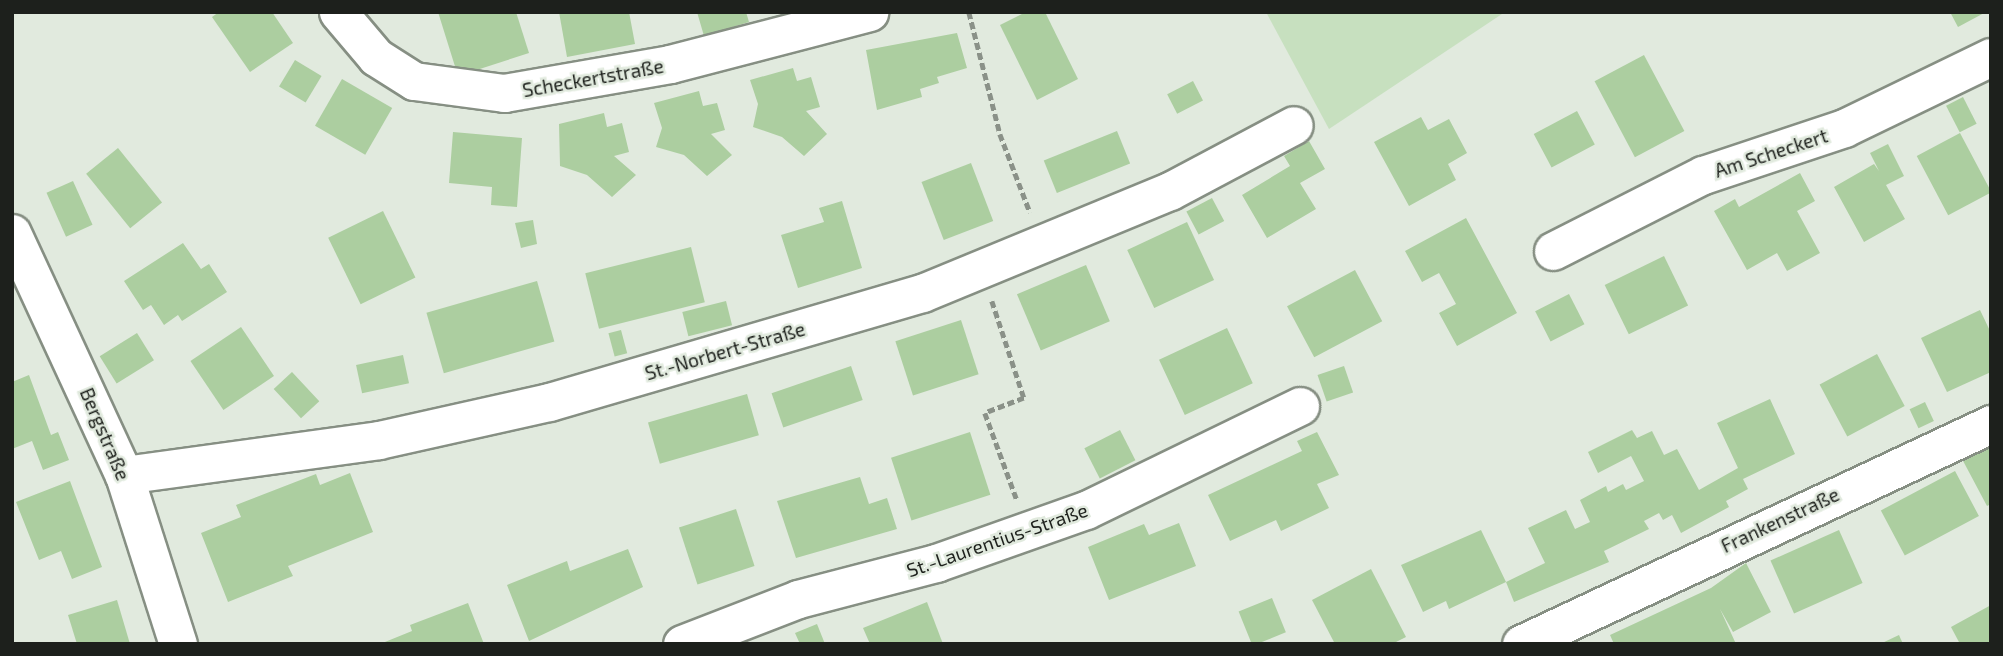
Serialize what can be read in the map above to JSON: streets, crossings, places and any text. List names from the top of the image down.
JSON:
{
  "streets": {
    "street": [
      "Scheckertstraße",
      "Am Scheckert",
      "St.-Norbert-Straße",
      "Bergstraße",
      "Frankenstraße",
      "St.-Laurentius-Straße"
    ]
  },
  "crossings": [
    ["St.-Norbert-Straße", "Bergstraße"]
  ]
}
